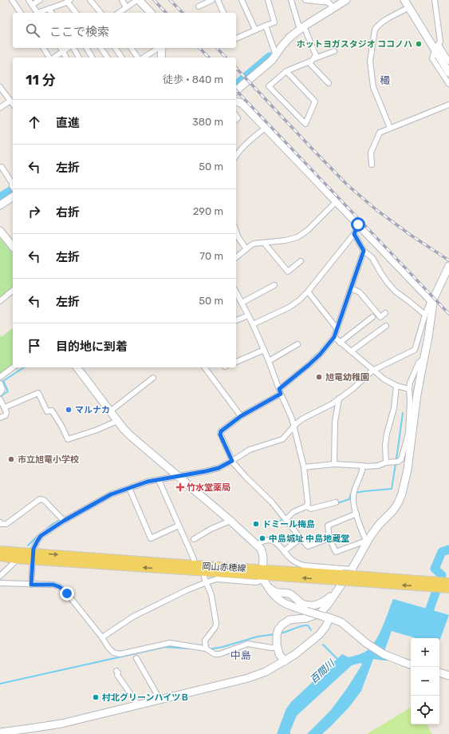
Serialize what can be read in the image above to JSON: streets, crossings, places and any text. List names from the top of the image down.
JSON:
{
  "streets": {
    "main road": ["岡山赤穂線"]
  },
  "districts": ["穝", "中島"],
  "water": ["百間川"],
  "places": {
    "other": [
      "ホットヨガスタジオ ココノハ",
      "旭竜幼稚園",
      "マルナカ",
      "市立旭竜小学校",
      "ドミール梅島",
      "中島城址 中島地蔵堂",
      "村北グリーンハイツＢ"
    ],
    "health": ["竹水堂薬局"]
  },
  "page": {
    "search": "ここで検索",
    "heading": ["11 分", "徒歩 · 840 m"],
    "list": [
      ["直進", "380 m"],
      ["左折", "50 m"],
      ["右折", "290 m"],
      ["左折", "70 m"],
      ["左折", "50 m"],
      "目的地に到着"
    ],
    "map_buttons": ["+", "−"]
  }
}
